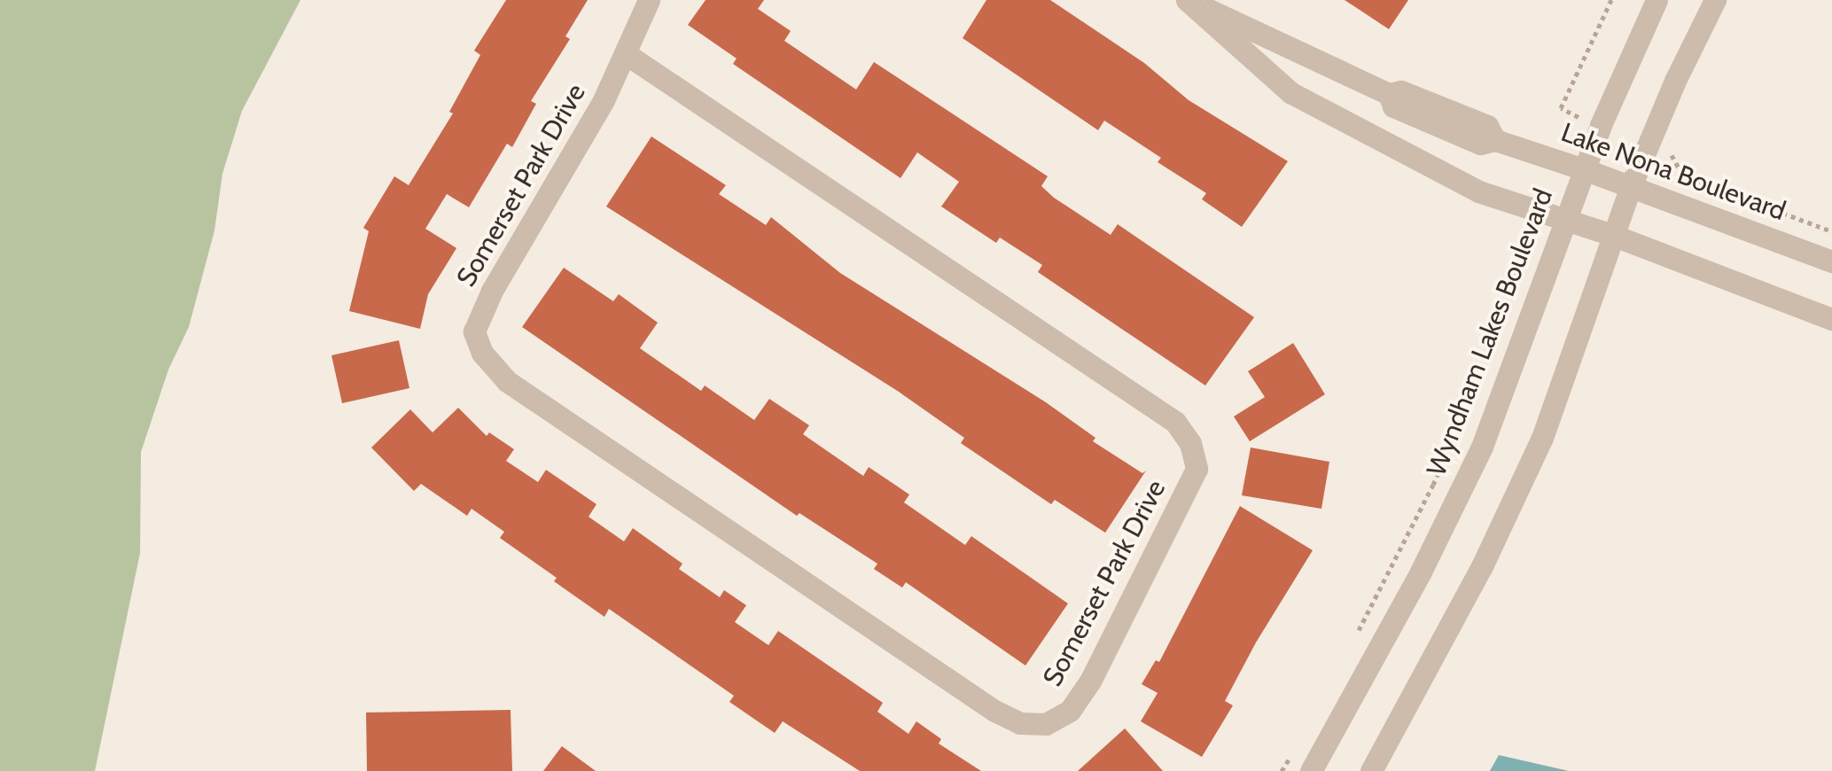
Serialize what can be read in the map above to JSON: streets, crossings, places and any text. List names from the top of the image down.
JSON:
{
  "streets": {
    "street": ["Lake Nona Boulevard", "Somerset Park Drive", "Wyndham Lakes Boulevard"]
  },
  "crossings": [
    ["Lake Nona Boulevard", "Wyndham Lakes Boulevard"]
  ]
}
